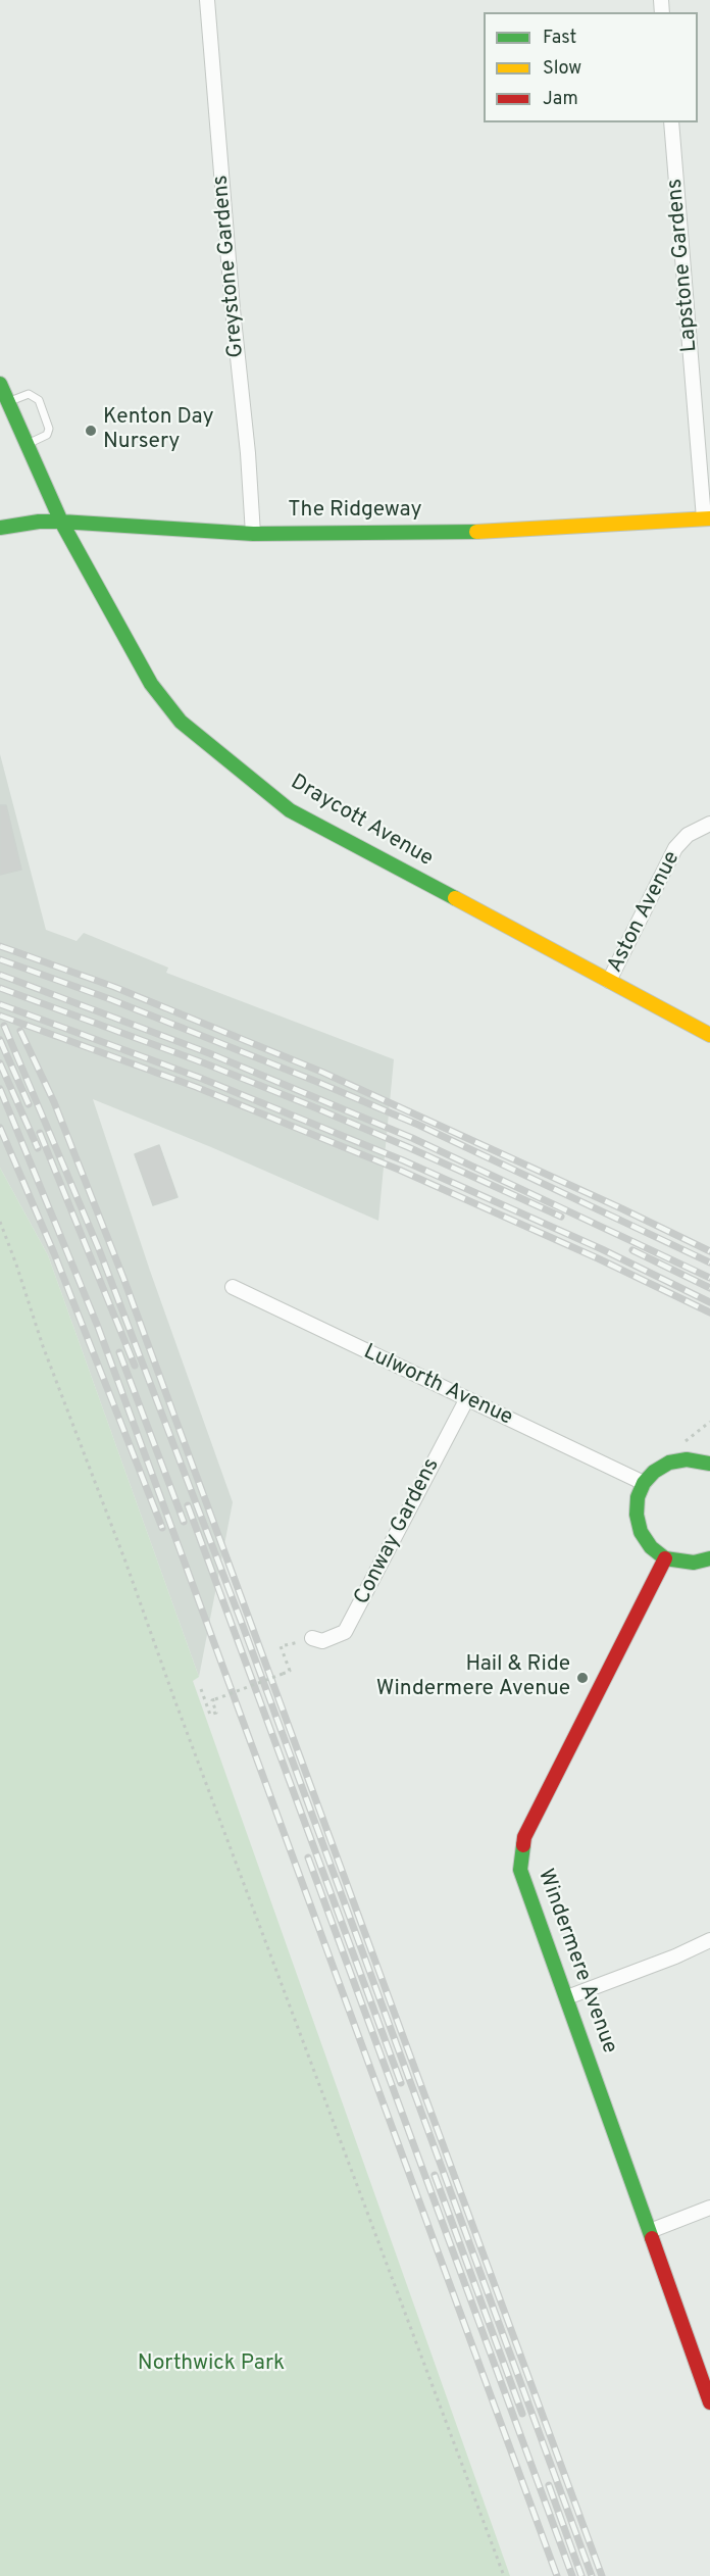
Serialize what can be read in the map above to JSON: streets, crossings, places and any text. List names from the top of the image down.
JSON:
{
  "streets": {
    "street": [
      "Lapstone Gardens",
      "Greystone Gardens",
      "The Ridgeway",
      "Draycott Avenue",
      "Aston Avenue",
      "Lulworth Avenue",
      "Conway Gardens",
      "Windermere Avenue"
    ]
  },
  "crossings": [
    ["Lapstone Gardens", "The Ridgeway"],
    ["Greystone Gardens", "The Ridgeway"],
    ["The Ridgeway", "Draycott Avenue"],
    ["Draycott Avenue", "Aston Avenue"],
    ["Lulworth Avenue", "Conway Gardens"]
  ],
  "parks": ["Northwick Park"],
  "places": ["Kenton Day Nursery", "Hail & Ride Windermere Avenue"],
  "legend": ["Fast", "Slow", "Jam"]
}
